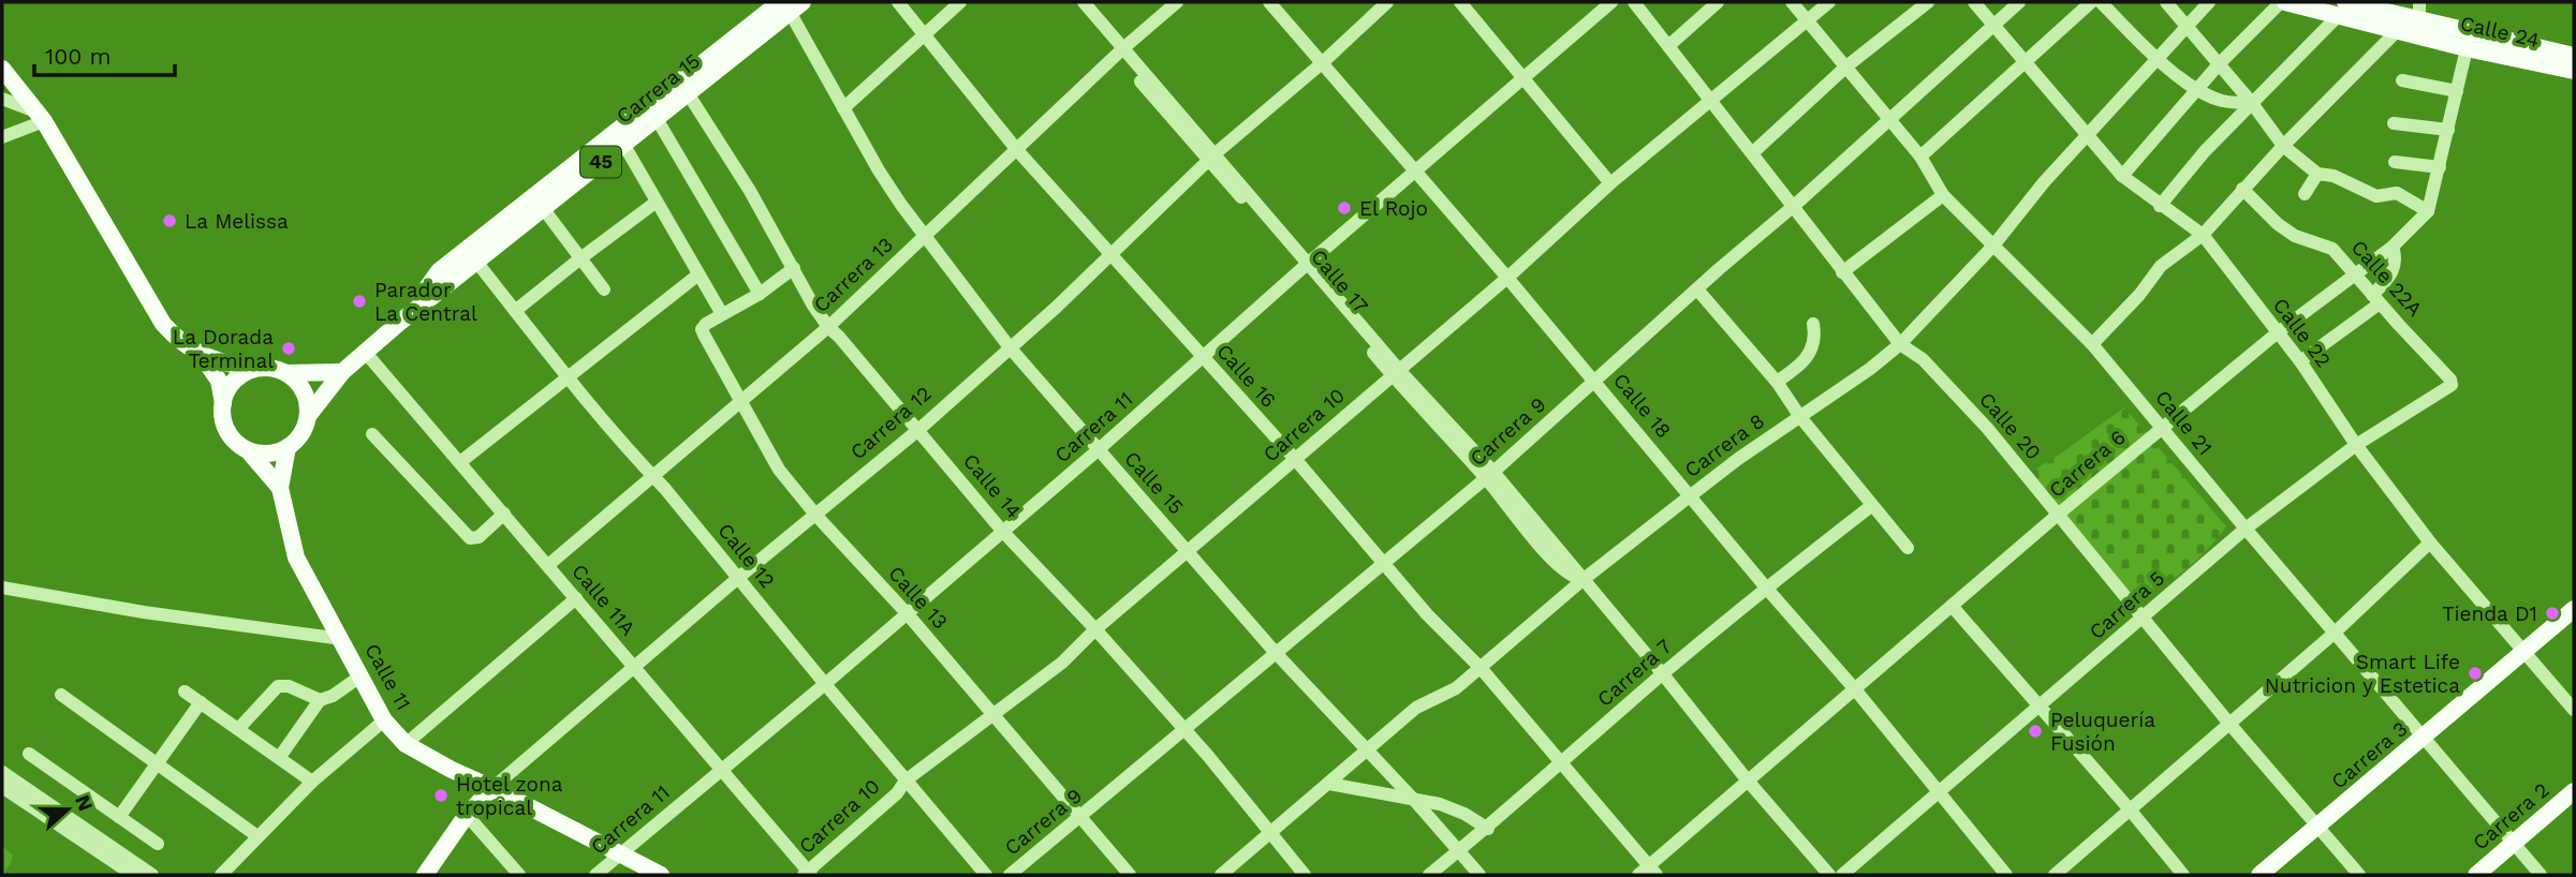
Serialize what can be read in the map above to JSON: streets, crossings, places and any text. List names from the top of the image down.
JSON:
{
  "streets": {
    "main road": [
      "Calle 24",
      "Carrera 15",
      "45",
      "Carrera 12",
      "Calle 11",
      "Carrera 3",
      "Carrera 2"
    ],
    "street": [
      "Carrera 13",
      "Calle 22A",
      "Calle 17",
      "Calle 22",
      "Calle 16",
      "Calle 18",
      "Calle 21",
      "Carrera 10",
      "Calle 20",
      "Carrera 11",
      "Carrera 9",
      "Carrera 8",
      "Carrera 6",
      "Calle 15",
      "Calle 14",
      "Calle 12",
      "Calle 13",
      "Calle 11A",
      "Carrera 5",
      "Carrera 7"
    ]
  },
  "crossings": [
    ["Calle 24", "Carrera 6"],
    ["Carrera 15", "45"],
    ["Carrera 15", "Calle 15"],
    ["Carrera 15", "Calle 14"],
    ["Carrera 15", "Calle 12"],
    ["Carrera 15", "Calle 11A"],
    ["Carrera 15", "Calle 11"],
    ["45", "Calle 11"],
    ["Carrera 13", "Calle 17"],
    ["Carrera 13", "Calle 16"],
    ["Carrera 13", "Calle 15"],
    ["Carrera 13", "Calle 14"],
    ["Carrera 13", "Calle 12"],
    ["Carrera 13", "Calle 13"],
    ["Carrera 13", "Calle 11A"],
    ["Calle 22A", "Carrera 6"],
    ["Calle 22A", "Carrera 5"],
    ["Calle 17", "Carrera 12"],
    ["Calle 17", "Carrera 10"],
    ["Calle 17", "Carrera 11"],
    ["Calle 17", "Carrera 9"],
    ["Calle 17", "Carrera 8"],
    ["Calle 17", "Carrera 6"],
    ["Calle 17", "Carrera 7"],
    ["Calle 22", "Carrera 9"],
    ["Calle 22", "Carrera 8"],
    ["Calle 22", "Carrera 6"],
    ["Calle 22", "Carrera 5"],
    ["Calle 22", "Carrera 3"],
    ["Calle 16", "Carrera 12"],
    ["Calle 16", "Carrera 10"],
    ["Calle 16", "Carrera 11"],
    ["Calle 16", "Carrera 9"],
    ["Calle 16", "Carrera 8"],
    ["Calle 16", "Carrera 6"],
    ["Calle 16", "Carrera 7"],
    ["Calle 18", "Carrera 12"],
    ["Calle 18", "Carrera 10"],
    ["Calle 18", "Carrera 11"],
    ["Calle 18", "Carrera 9"],
    ["Calle 18", "Carrera 8"],
    ["Calle 18", "Carrera 6"],
    ["Calle 18", "Carrera 5"],
    ["Calle 18", "Carrera 7"],
    ["Carrera 12", "Calle 15"],
    ["Carrera 12", "Calle 14"],
    ["Carrera 12", "Calle 12"],
    ["Carrera 12", "Calle 13"],
    ["Carrera 12", "Calle 11A"],
    ["Carrera 12", "Calle 11"],
    ["Calle 21", "Carrera 10"],
    ["Calle 21", "Carrera 9"],
    ["Calle 21", "Carrera 8"],
    ["Calle 21", "Carrera 6"],
    ["Calle 21", "Carrera 5"],
    ["Calle 21", "Carrera 3"],
    ["Calle 21", "Carrera 2"],
    ["Carrera 10", "Calle 20"],
    ["Carrera 10", "Calle 15"],
    ["Carrera 10", "Calle 14"],
    ["Carrera 10", "Calle 12"],
    ["Carrera 10", "Calle 13"],
    ["Carrera 10", "Calle 11A"],
    ["Calle 20", "Carrera 9"],
    ["Calle 20", "Carrera 8"],
    ["Calle 20", "Carrera 6"],
    ["Calle 20", "Carrera 5"],
    ["Calle 20", "Carrera 3"],
    ["Carrera 11", "Calle 15"],
    ["Carrera 11", "Calle 14"],
    ["Carrera 11", "Calle 12"],
    ["Carrera 11", "Calle 13"],
    ["Carrera 11", "Calle 11A"],
    ["Carrera 11", "Calle 11"],
    ["Carrera 9", "Calle 15"],
    ["Carrera 9", "Calle 14"],
    ["Carrera 9", "Calle 13"],
    ["Carrera 8", "Calle 15"],
    ["Carrera 8", "Calle 14"],
    ["Calle 15", "Carrera 7"]
  ],
  "places": [
    "El Rojo",
    "La Melissa",
    "Parador La Central",
    "La Dorada Terminal",
    "Tienda D1",
    "Smart Life Nutricion y Estetica",
    "Peluquería Fusión",
    "Hotel zona tropical"
  ],
  "scale_bar": "100 m",
  "north": "right"
}
